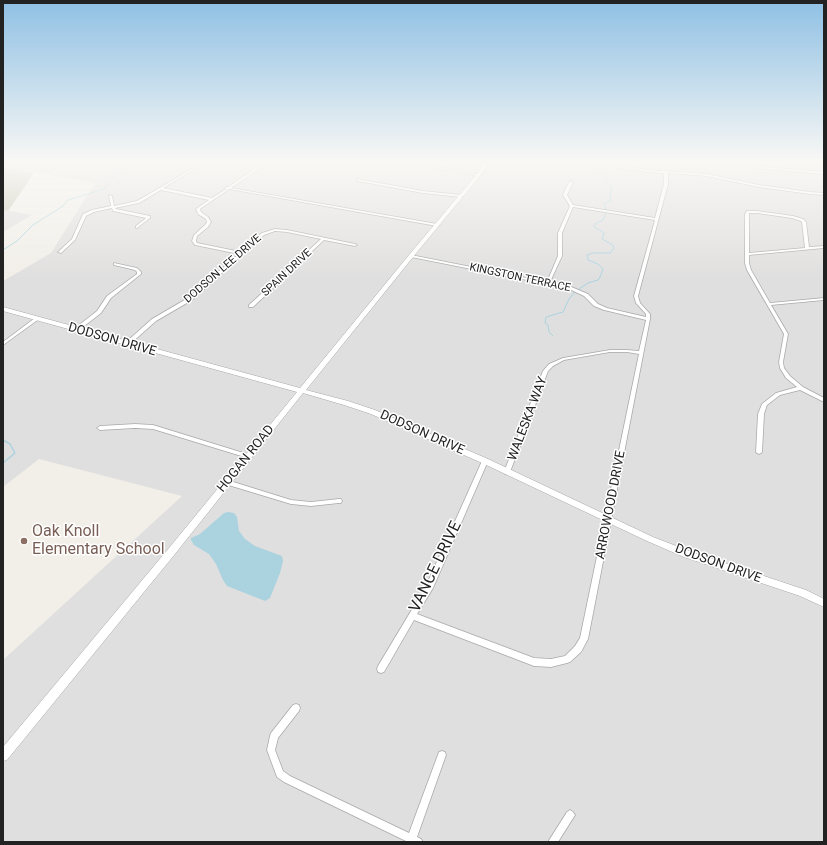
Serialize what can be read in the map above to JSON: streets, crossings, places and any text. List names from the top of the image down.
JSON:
{
  "streets": {
    "street": [
      "DODSON LEE DRIVE",
      "SPAIN DRIVE",
      "KINGSTON TERRACE",
      "DODSON DRIVE",
      "WALESKA WAY",
      "HOGAN ROAD",
      "ARROWOOD DRIVE",
      "VANCE DRIVE"
    ]
  },
  "crossings": [
    ["DODSON LEE DRIVE", "SPAIN DRIVE"],
    ["DODSON LEE DRIVE", "DODSON DRIVE"],
    ["KINGSTON TERRACE", "HOGAN ROAD"],
    ["KINGSTON TERRACE", "ARROWOOD DRIVE"],
    ["DODSON DRIVE", "WALESKA WAY"],
    ["DODSON DRIVE", "HOGAN ROAD"],
    ["DODSON DRIVE", "ARROWOOD DRIVE"],
    ["DODSON DRIVE", "VANCE DRIVE"],
    ["WALESKA WAY", "ARROWOOD DRIVE"],
    ["ARROWOOD DRIVE", "VANCE DRIVE"]
  ],
  "places": ["Oak Knoll Elementary School"]
}
